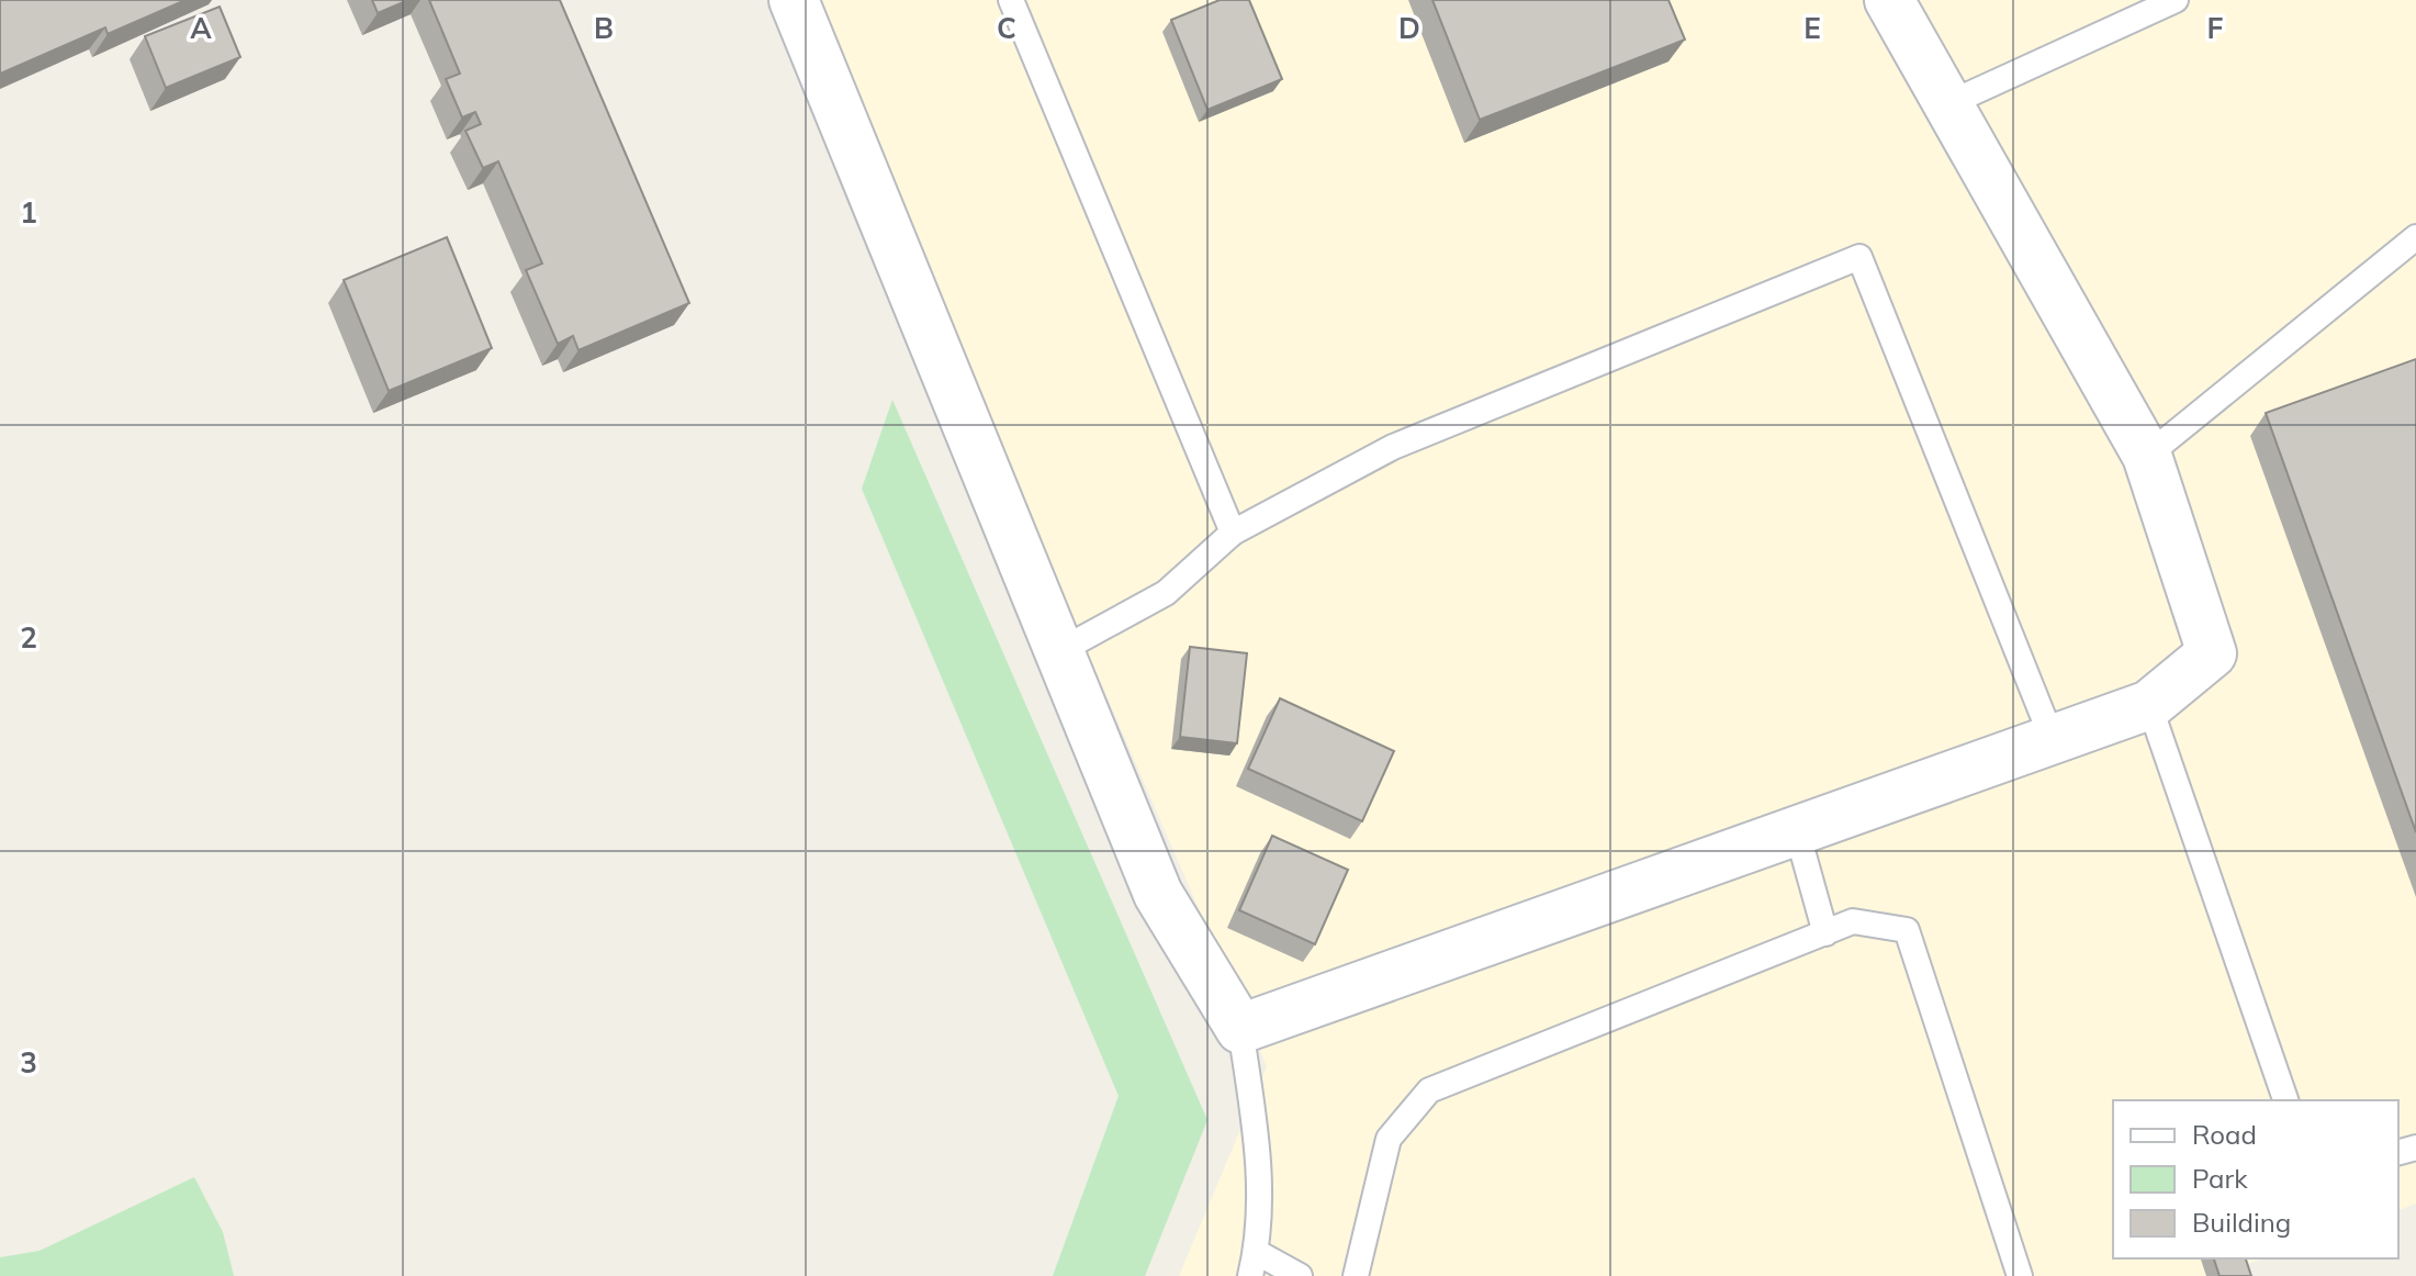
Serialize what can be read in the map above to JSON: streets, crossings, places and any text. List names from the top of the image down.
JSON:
{
  "legend": ["Road", "Park", "Building"],
  "grid": {
    "columns": [
      "A",
      "B",
      "C",
      "D",
      "E",
      "F"
    ],
    "rows": ["1", "2", "3"]
  }
}
